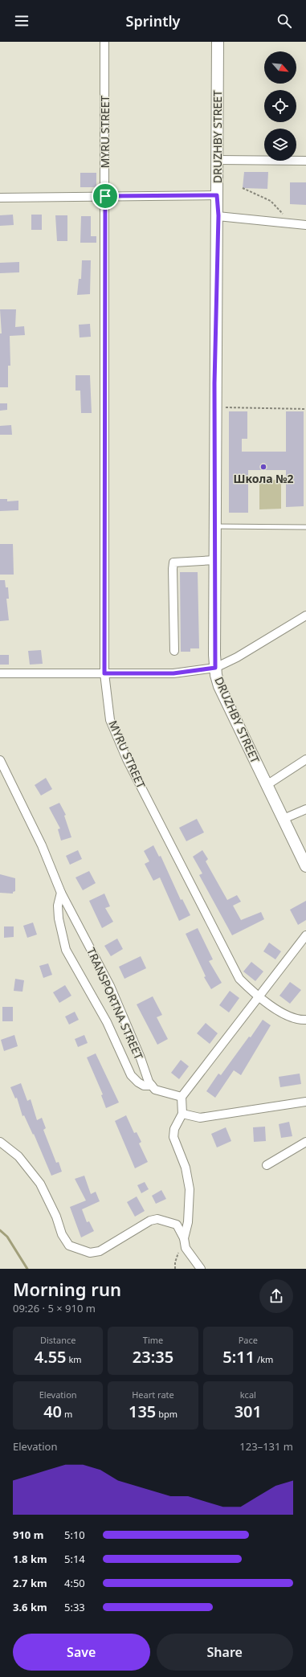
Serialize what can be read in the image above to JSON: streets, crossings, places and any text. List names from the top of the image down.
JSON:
{
  "streets": {
    "street": ["MYRU STREET", "DRUZHBY STREET", "TRANSPORTNA STREET"]
  },
  "places": ["Школа №2"],
  "north": "bottom right",
  "page": {
    "header": "Sprintly",
    "heading": ["Morning run", "09:26 · 5 × 910 m"],
    "stats": [
      ["Distance", "4.55 km"],
      ["Time", "23:35"],
      ["Pace", "5:11 /km"],
      ["Elevation", "40 m"],
      ["Heart rate", "135 bpm"],
      ["kcal", "301"]
    ],
    "chart": ["Elevation", "123–131 m"],
    "list": [
      {
        "name": "910 m",
        "note": "5:10"
      },
      {
        "name": "1.8 km",
        "note": "5:14"
      },
      {
        "name": "2.7 km",
        "note": "4:50"
      },
      {
        "name": "3.6 km",
        "note": "5:33"
      }
    ],
    "buttons": ["Save", "Share"]
  }
}
